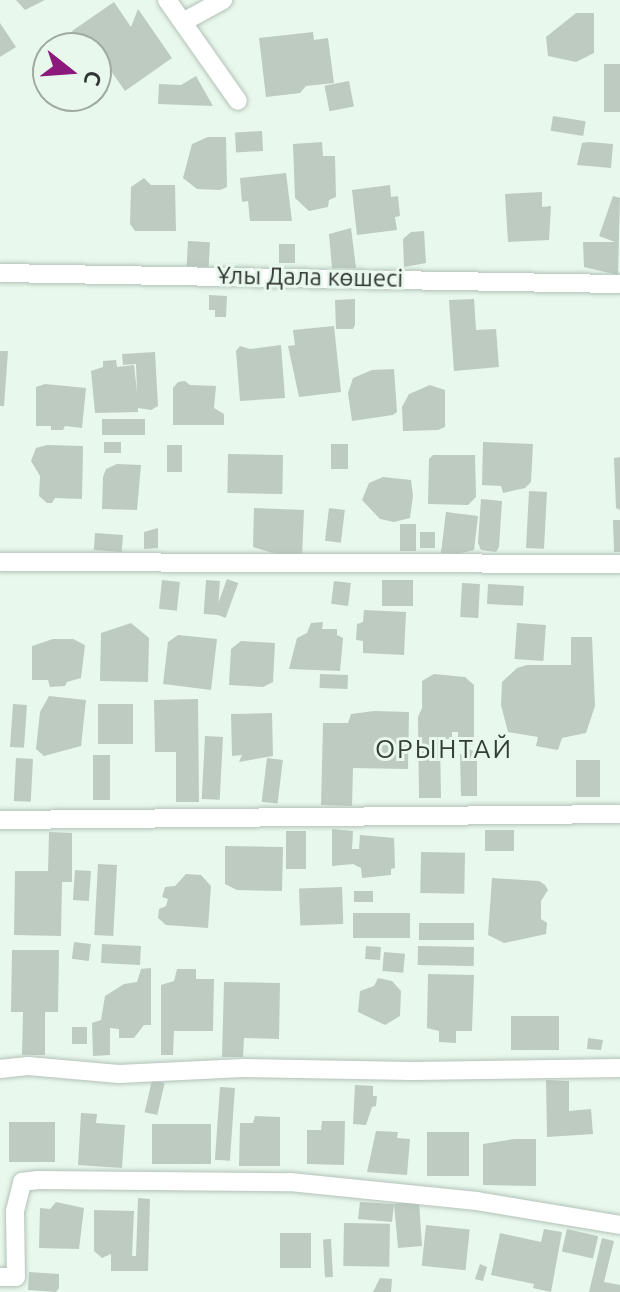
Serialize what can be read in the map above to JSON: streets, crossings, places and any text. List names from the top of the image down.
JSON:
{
  "streets": {
    "street": ["Ұлы Дала көшесі"]
  },
  "districts": ["ОРЫНТАЙ"],
  "north": "right"
}
